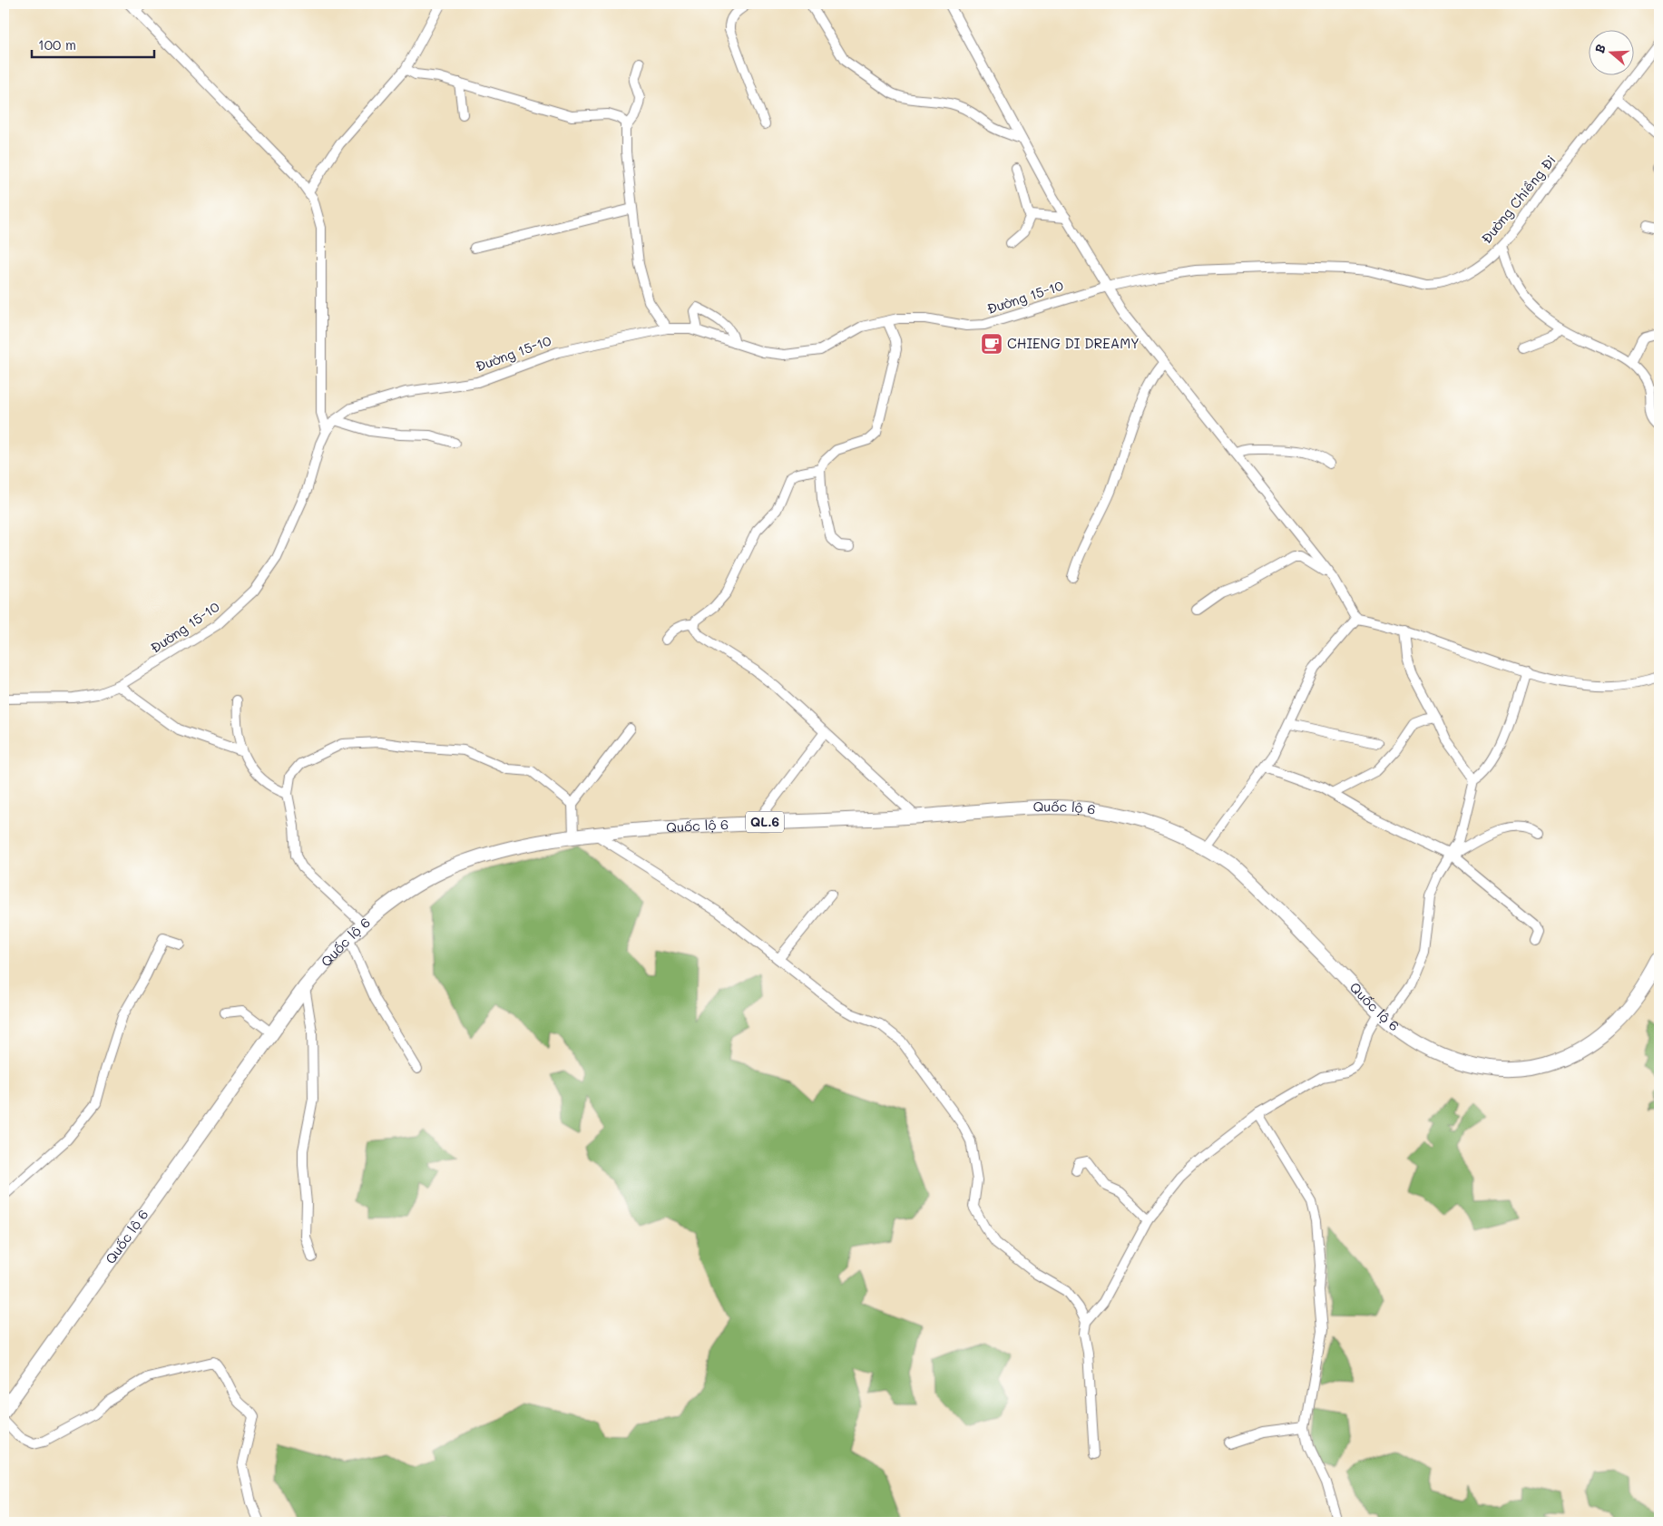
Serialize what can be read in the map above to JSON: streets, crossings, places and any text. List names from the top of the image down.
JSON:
{
  "streets": {
    "highway": ["Quốc lộ 6", "QL.6"],
    "street": ["Đường Chiềng Đi", "Đường 15-10"]
  },
  "crossings": [
    ["Đường Chiềng Đi", "Đường 15-10"]
  ],
  "places": {
    "cafe": ["CHIENG DI DREAMY"]
  },
  "scale_bar": "100 m",
  "north": "left"
}
